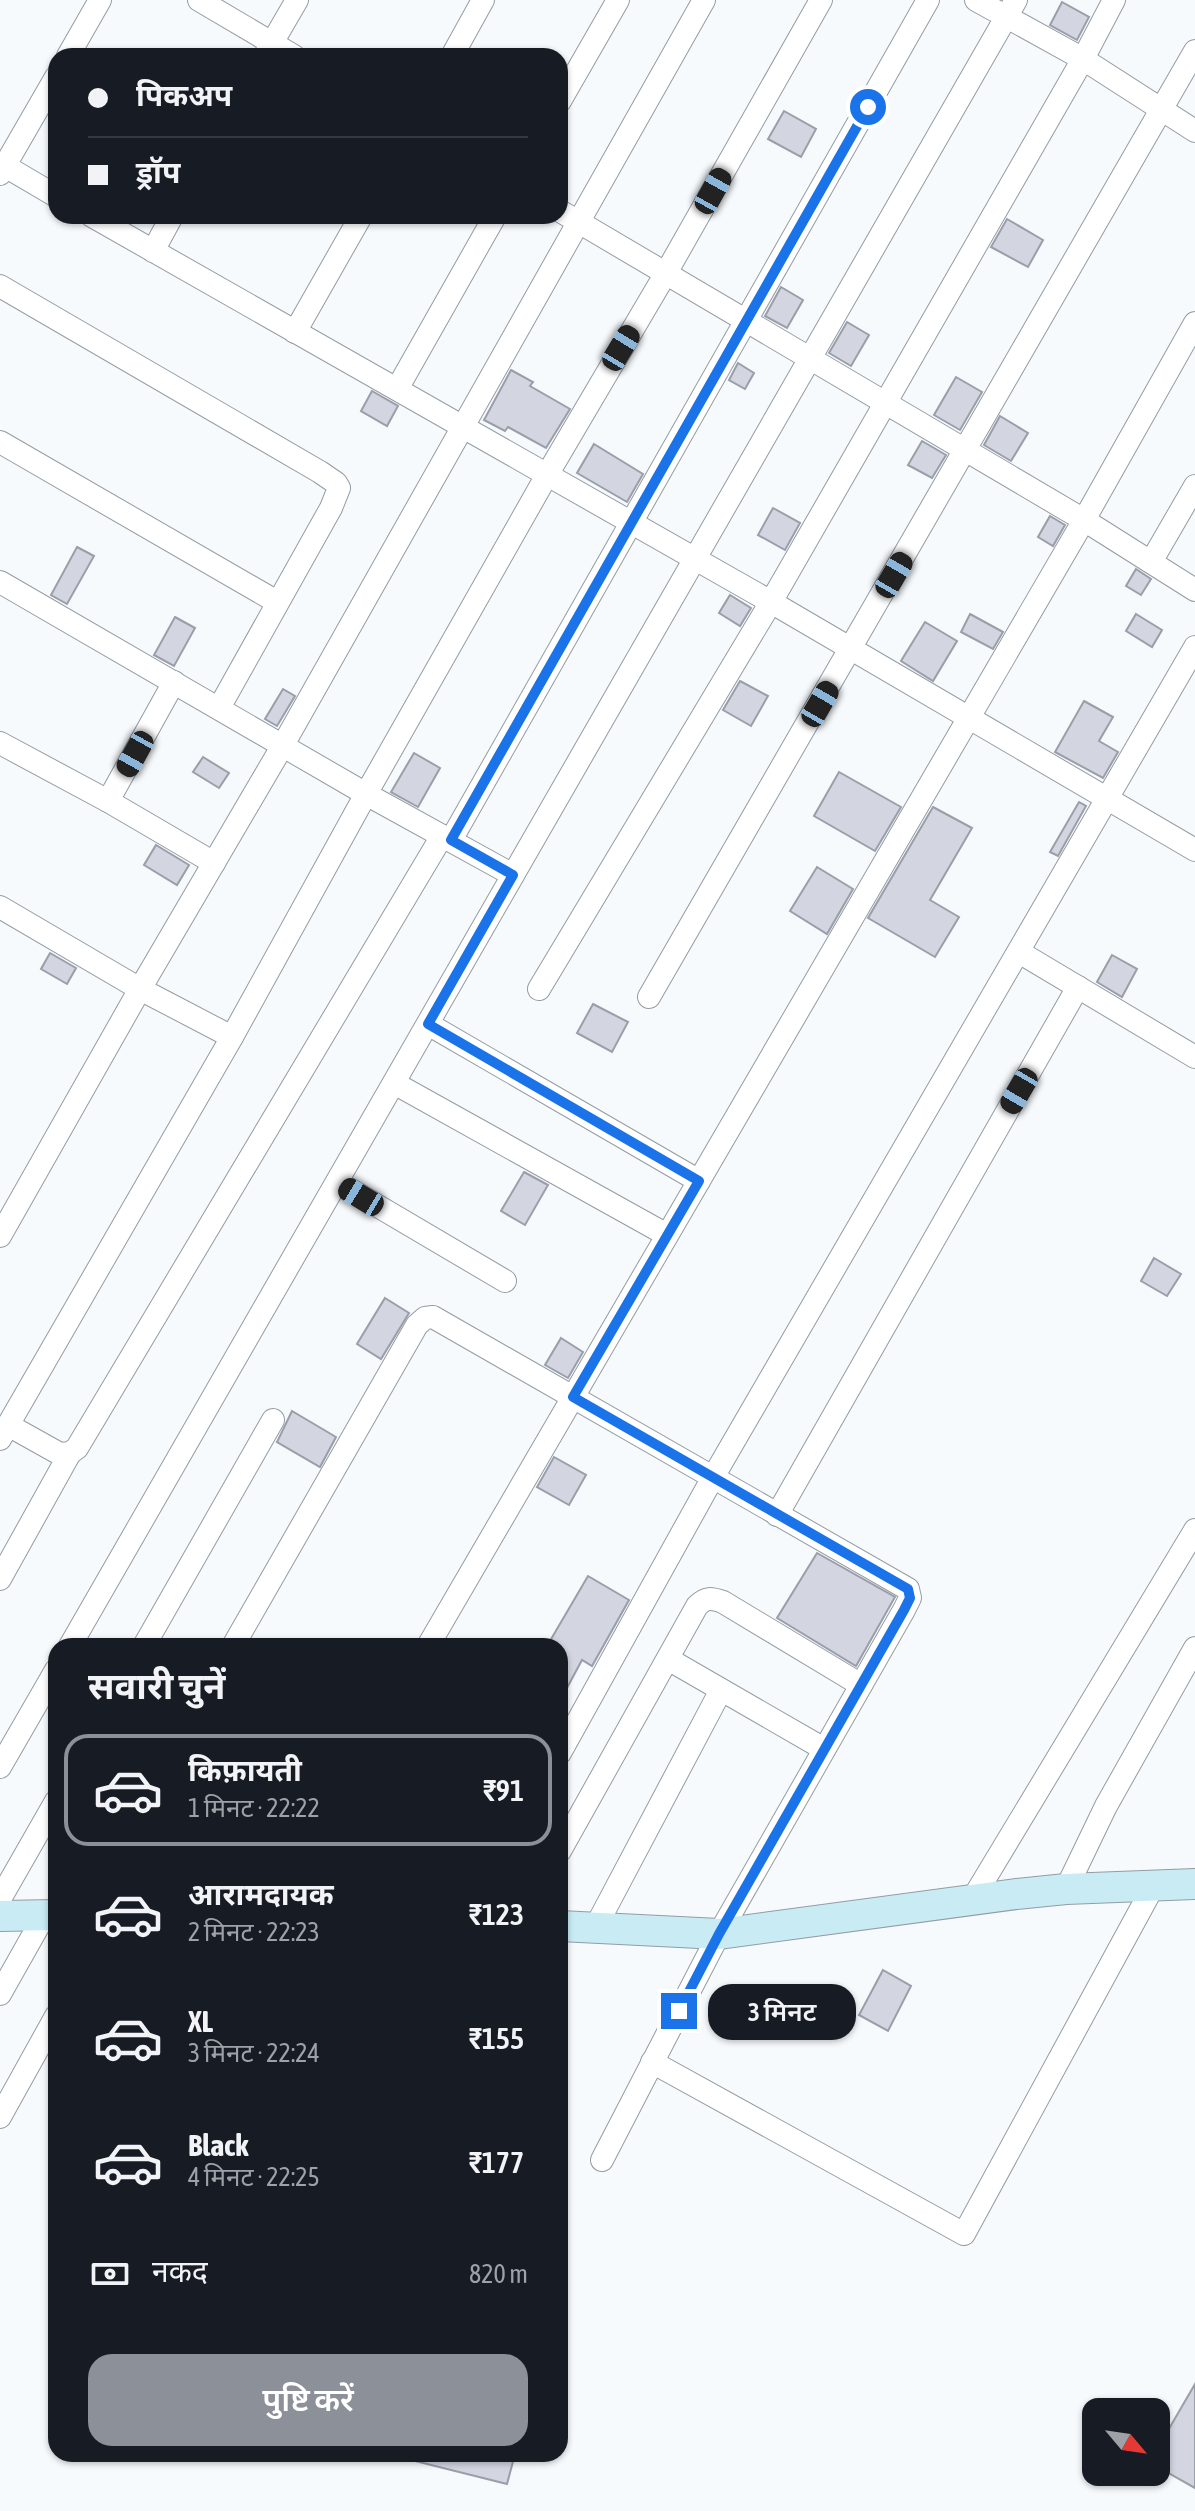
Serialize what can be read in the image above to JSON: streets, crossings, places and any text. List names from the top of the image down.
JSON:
{
  "north": "bottom right",
  "page": {
    "banner": ["पिकअप", "ड्रॉप"],
    "heading": "सवारी चुनें",
    "list": [
      {
        "name": "किफ़ायती",
        "note": "1 मिनट · 22:22",
        "value": "₹91"
      },
      {
        "name": "आरामदायक",
        "note": "2 मिनट · 22:23",
        "value": "₹123"
      },
      {
        "name": "XL",
        "note": "3 मिनट · 22:24",
        "value": "₹155"
      },
      {
        "name": "Black",
        "note": "4 मिनट · 22:25",
        "value": "₹177"
      }
    ],
    "bubble": "3 मिनट",
    "pay": ["नकद", "820 m"],
    "buttons": "पुष्टि करें"
  }
}
